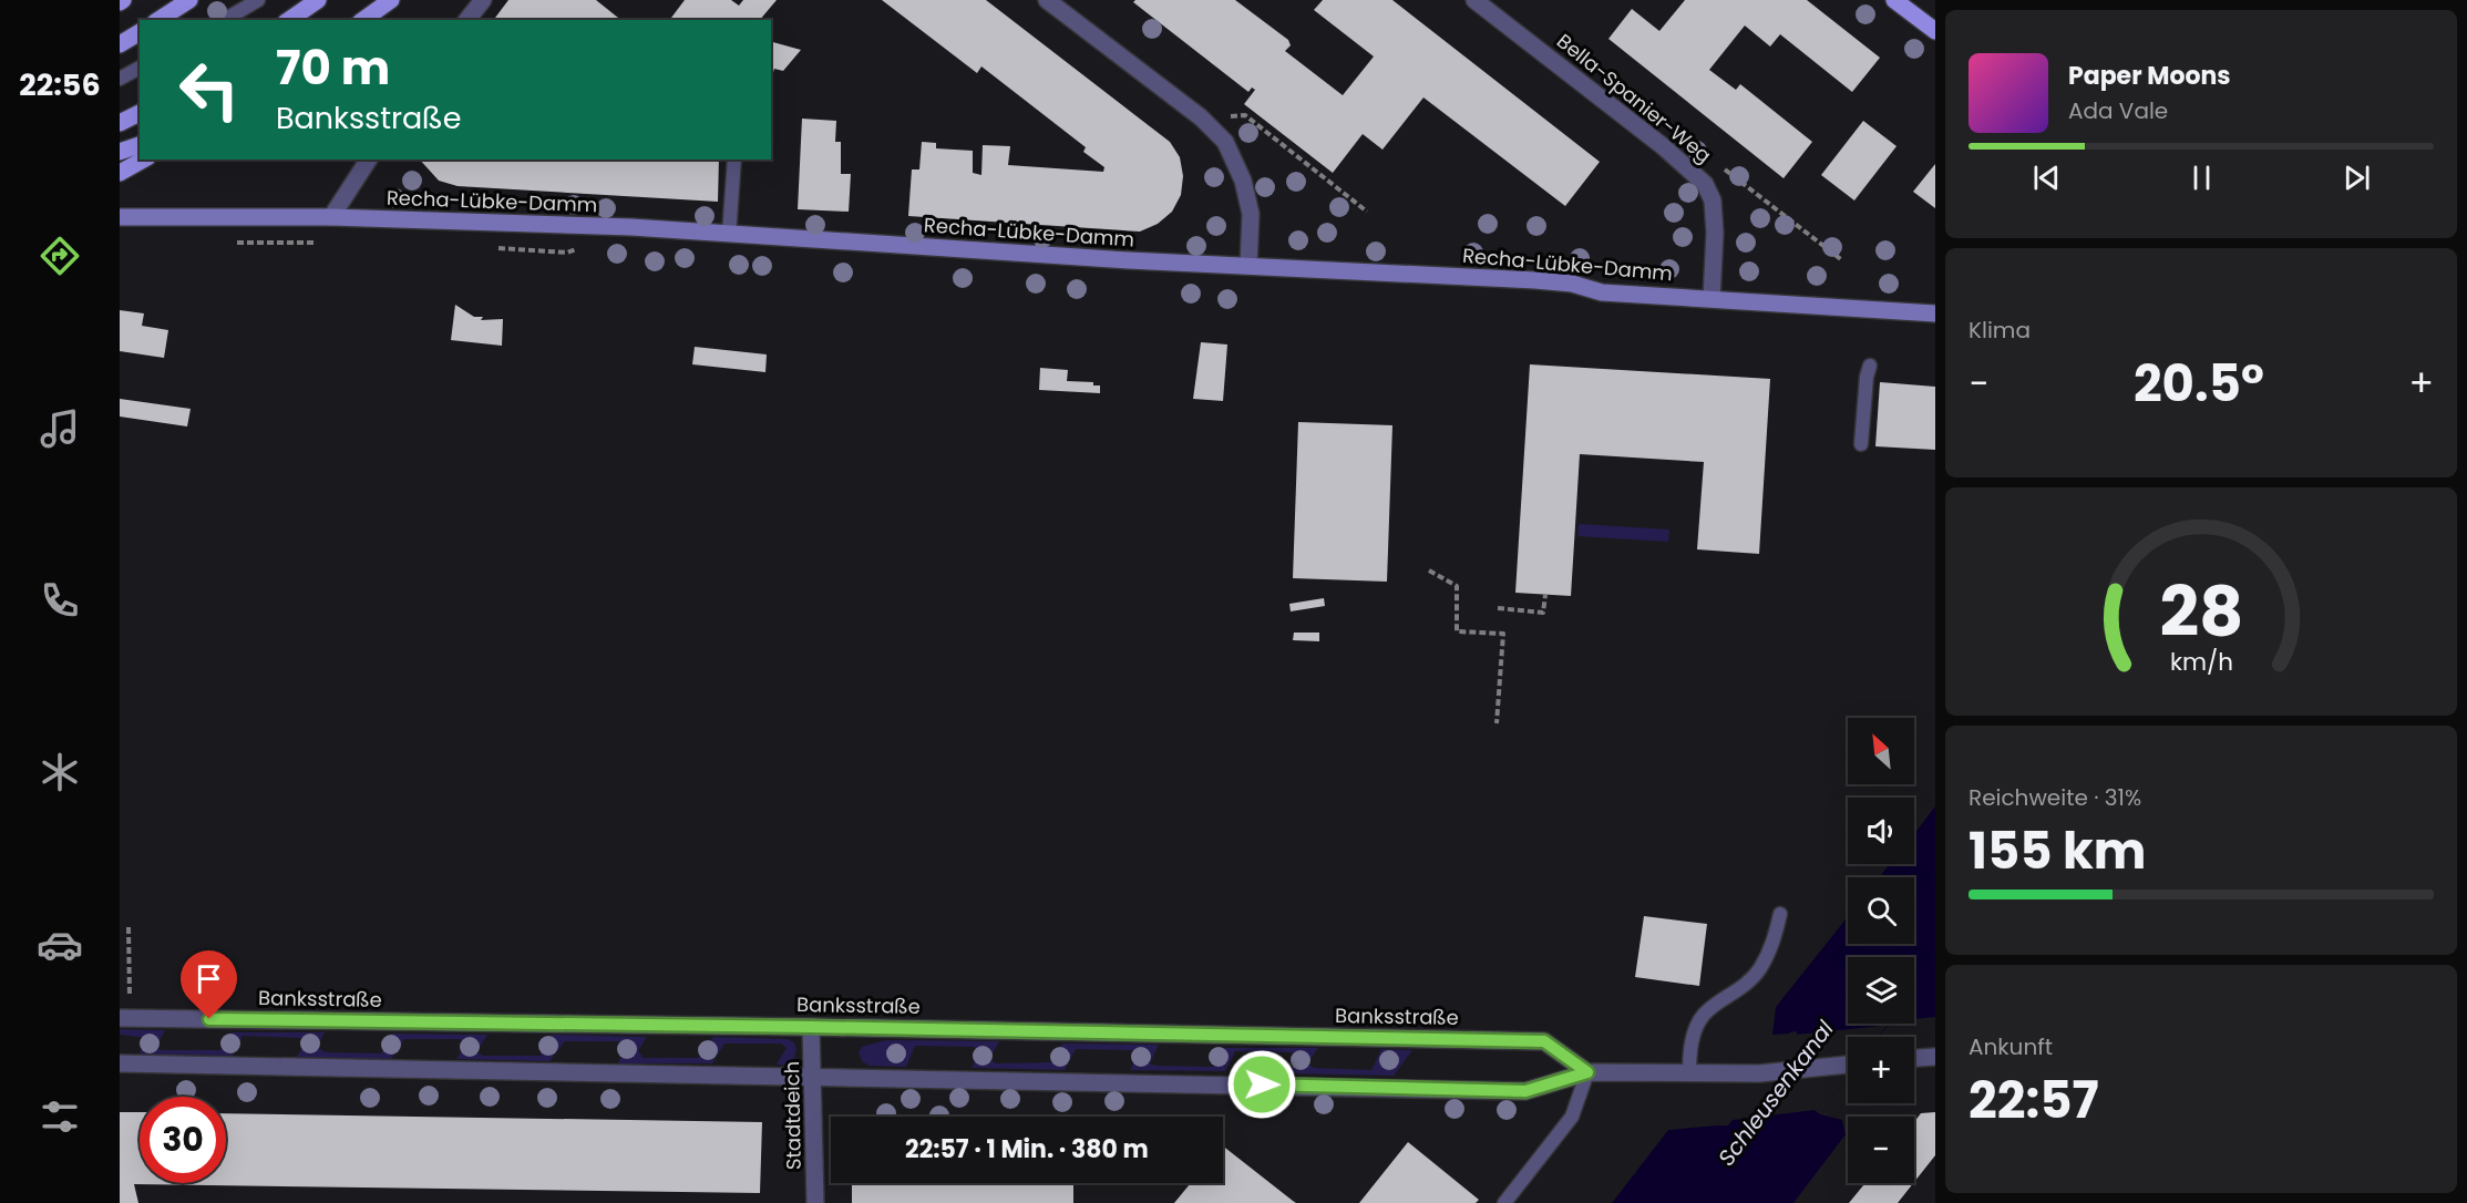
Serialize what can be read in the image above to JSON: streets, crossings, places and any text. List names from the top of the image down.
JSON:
{
  "streets": {
    "main road": ["Recha-Lübke-Damm"],
    "street": ["Bella-Spanier-Weg", "Banksstraße", "Stadtdeich"]
  },
  "crossings": [
    ["Bella-Spanier-Weg", "Recha-Lübke-Damm"],
    ["Banksstraße", "Stadtdeich"]
  ],
  "water": ["Schleusenkanal"],
  "north": "top left",
  "page": {
    "tabs": "22:56",
    "turn": ["70 m", "Banksstraße"],
    "song": ["Paper Moons", "Ada Vale"],
    "tile": [
      "Klima",
      ["Reichweite · 31%", "155 km"],
      ["Ankunft", "22:57"]
    ],
    "heat": ["−", "20.5°", "+"],
    "map_buttons": ["+", "−"],
    "limit": "30",
    "trip": "22:57 · 1 Min. · 380 m",
    "gauge": ["28", "km/h"]
  }
}
